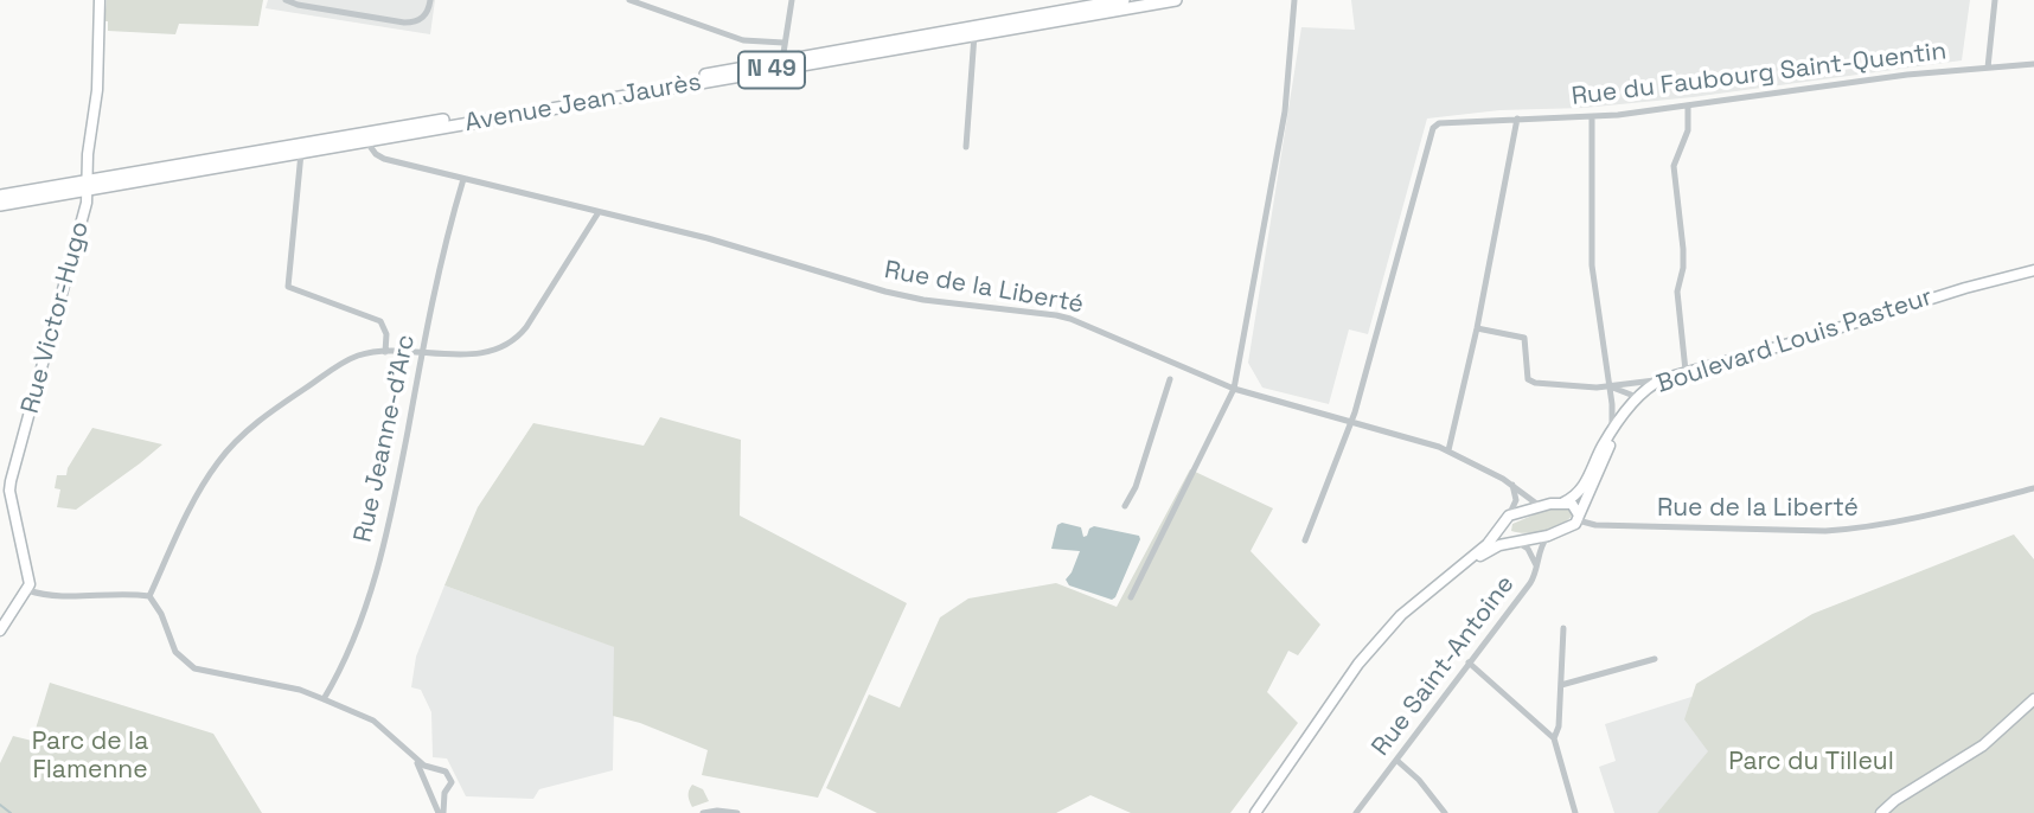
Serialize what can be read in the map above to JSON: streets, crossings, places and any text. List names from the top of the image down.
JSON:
{
  "streets": {
    "main road": [
      "N 49",
      "Avenue Jean Jaurès",
      "Rue Victor-Hugo",
      "Boulevard Louis Pasteur"
    ],
    "street": [
      "Rue du Faubourg Saint-Quentin",
      "Rue de la Liberté",
      "Rue Jeanne-d'Arc",
      "Rue Saint-Antoine"
    ]
  },
  "crossings": [
    ["N 49", "Avenue Jean Jaurès"],
    ["N 49", "Rue Victor-Hugo"],
    ["Rue du Faubourg Saint-Quentin", "Rue de la Liberté"],
    ["Avenue Jean Jaurès", "Rue de la Liberté"],
    ["Avenue Jean Jaurès", "Rue Victor-Hugo"],
    ["Rue de la Liberté", "Rue Jeanne-d'Arc"]
  ],
  "parks": ["Parc de la Flamenne", "Parc du Tilleul"]
}
